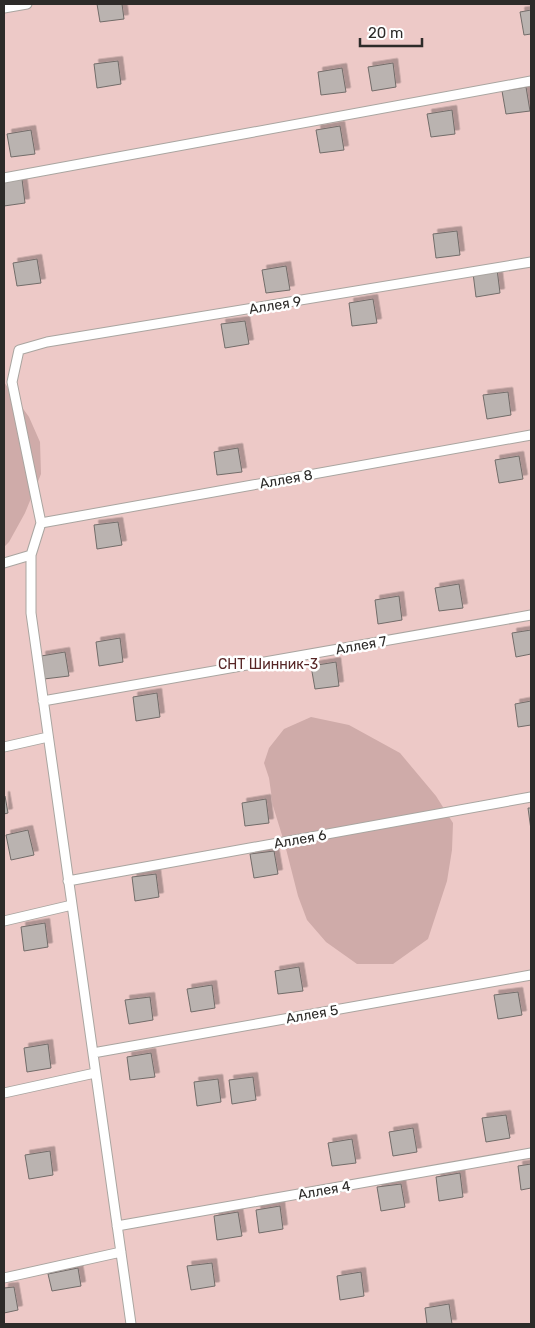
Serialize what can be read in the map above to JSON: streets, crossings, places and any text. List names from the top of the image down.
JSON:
{
  "streets": {
    "lane": [
      "Аллея 9",
      "Аллея 8",
      "Аллея 7",
      "Аллея 6",
      "Аллея 5",
      "Аллея 4"
    ]
  },
  "parks": ["СНТ Шинник-3"],
  "scale_bar": "20 m"
}
